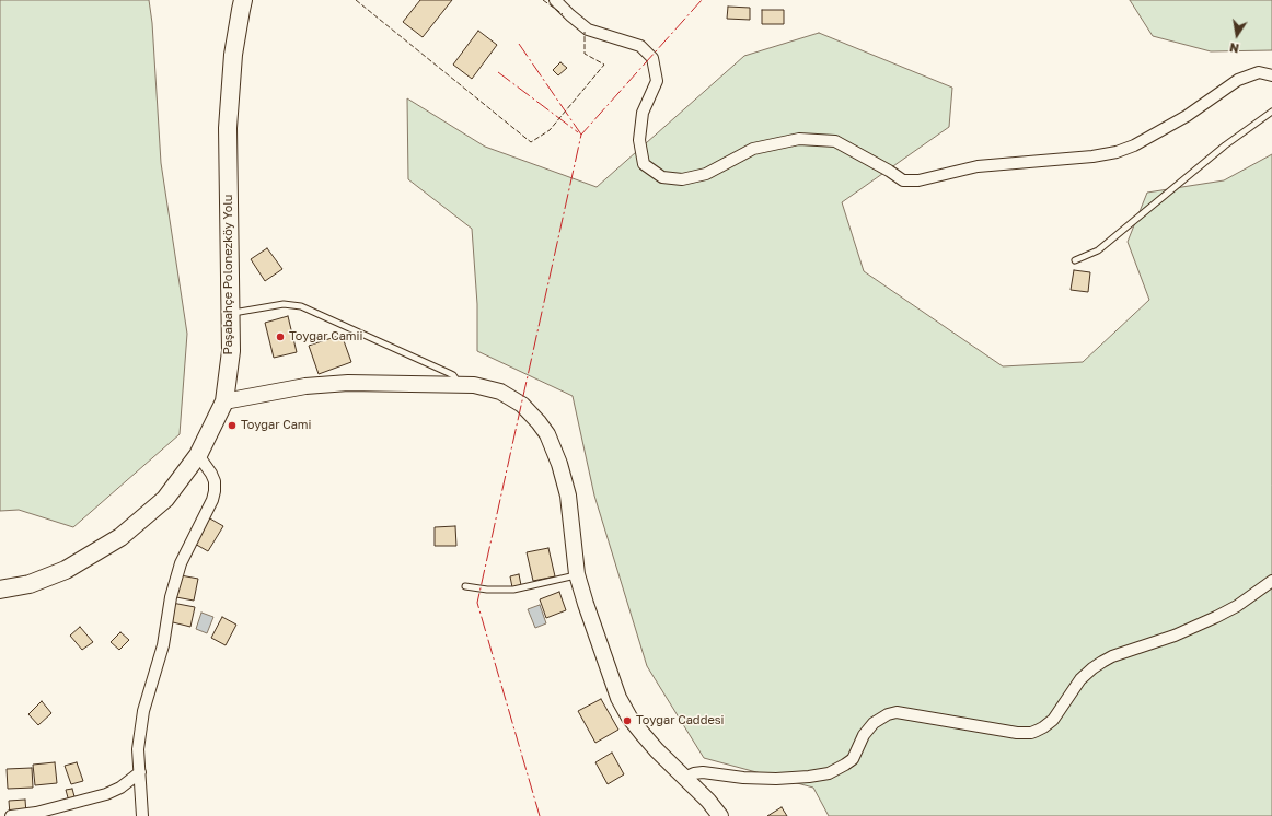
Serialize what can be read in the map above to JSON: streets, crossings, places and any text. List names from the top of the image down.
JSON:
{
  "streets": {
    "main road": ["Paşabahçe Polonezköy Yolu"]
  },
  "places": ["Toygar Camii", "Toygar Cami", "Toygar Caddesi"],
  "north": "bottom"
}
